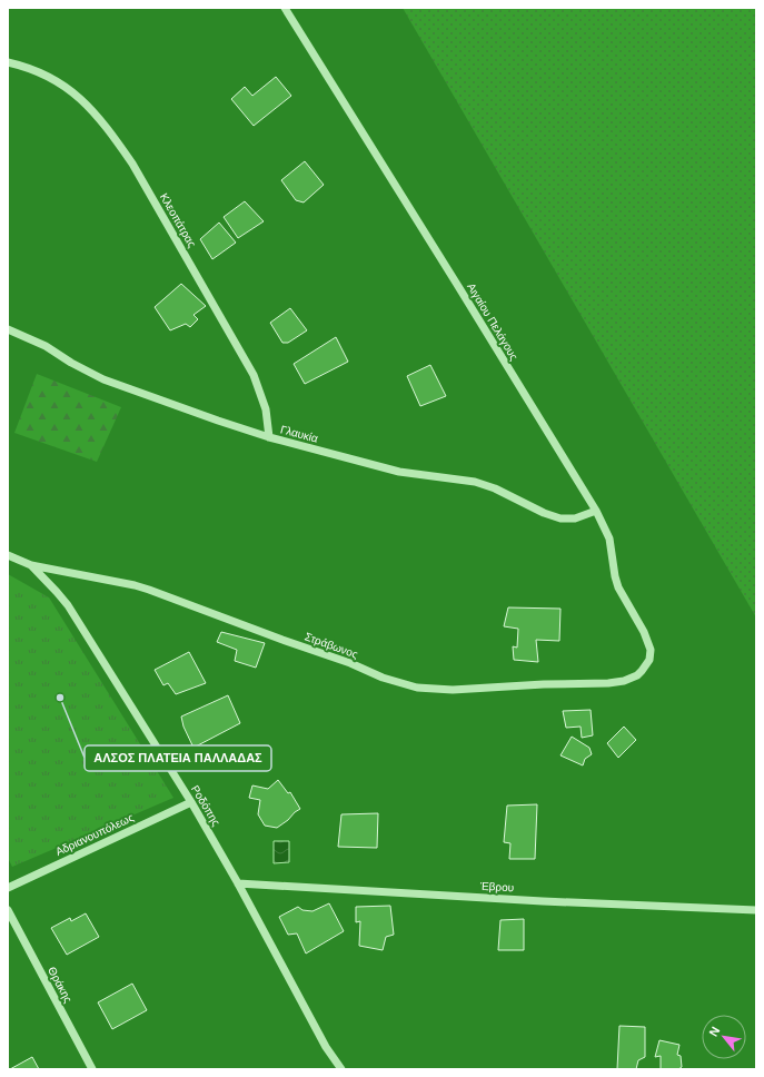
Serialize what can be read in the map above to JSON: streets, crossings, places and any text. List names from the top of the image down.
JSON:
{
  "streets": {
    "street": [
      "Κλεοπάτρας",
      "Αιγαίου Πελάγους",
      "Γλαυκία",
      "Στράβωνος",
      "Ροδόπης",
      "Αδριανουπόλεως",
      "Έβρου",
      "Θράκης"
    ]
  },
  "crossings": [
    ["Κλεοπάτρας", "Γλαυκία"],
    ["Αιγαίου Πελάγους", "Γλαυκία"],
    ["Αιγαίου Πελάγους", "Στράβωνος"],
    ["Στράβωνος", "Ροδόπης"],
    ["Ροδόπης", "Αδριανουπόλεως"],
    ["Ροδόπης", "Έβρου"]
  ],
  "places": ["ΑΛΣΟΣ ΠΛΑΤΕΙΑ ΠΑΛΛΑΔΑΣ"],
  "north": "top left"
}
